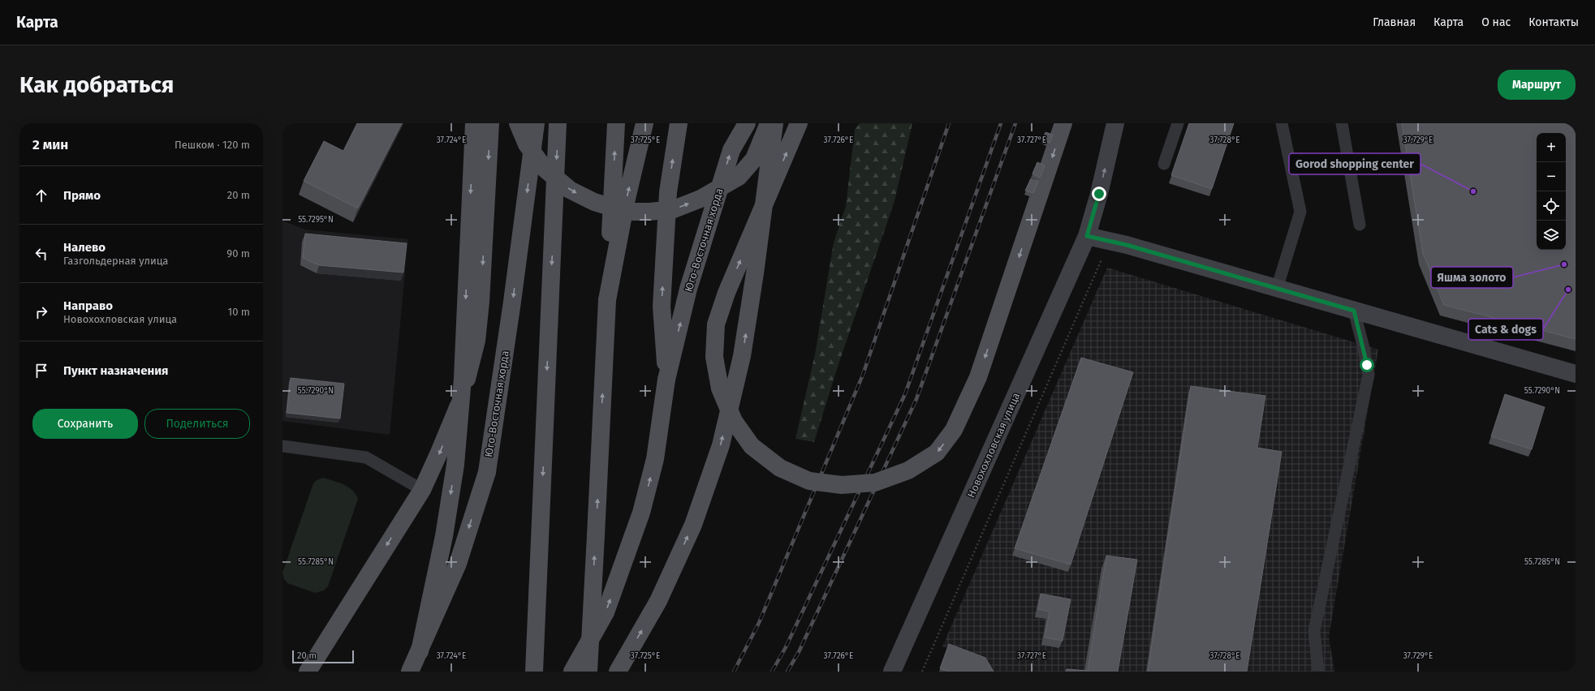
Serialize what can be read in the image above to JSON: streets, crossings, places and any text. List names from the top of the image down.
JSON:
{
  "streets": {
    "main road": ["Юго-Восточная хорда"],
    "street": ["Новохохловская улица"]
  },
  "places": ["Gorod shopping center", "Яшма золото", "Cats & dogs"],
  "scale_bar": "20 m",
  "page": {
    "header": "Карта",
    "nav": [
      "Главная",
      "Карта",
      "О нас",
      "Контакты"
    ],
    "buttons": [
      "Маршрут",
      ["Сохранить", "Поделиться"]
    ],
    "title": "Как добраться",
    "heading": ["2 мин", "Пешком · 120 m"],
    "map_buttons": ["+", "−"],
    "list": [
      ["Прямо", "20 m"],
      ["Налево", "Газгольдерная улица", "90 m"],
      ["Направо", "Новохохловская улица", "10 m"],
      "Пункт назначения"
    ],
    "scale": "20 m"
  },
  "coordinates": [
    "37.724°E",
    "37.725°E",
    "37.726°E",
    "37.727°E",
    "37.728°E",
    "37.729°E",
    "55.7295°N",
    "55.7290°N",
    "55.7285°N"
  ]
}
